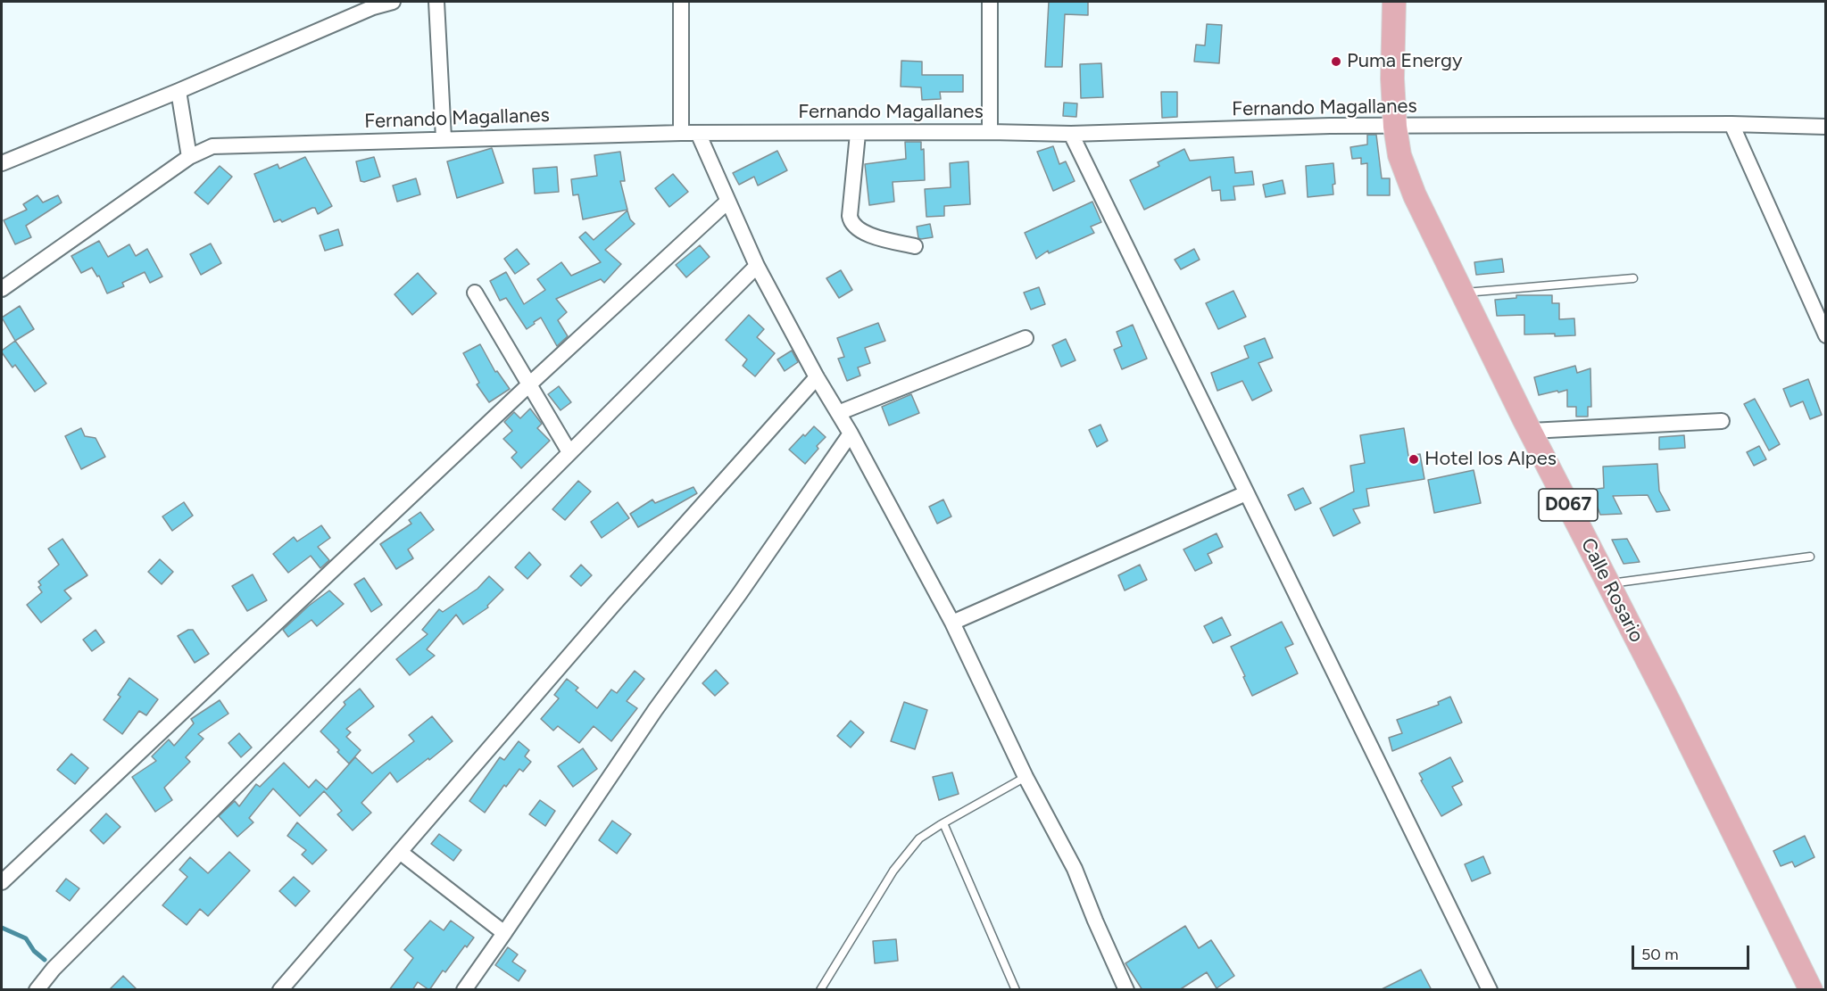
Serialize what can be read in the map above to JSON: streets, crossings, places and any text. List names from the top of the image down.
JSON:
{
  "streets": {
    "main road": ["D067", "Calle Rosario"],
    "street": ["Fernando Magallanes"]
  },
  "crossings": [
    ["Fernando Magallanes", "Calle Rosario"]
  ],
  "places": ["Puma Energy", "Hotel los Alpes"],
  "scale_bar": "50 m"
}
